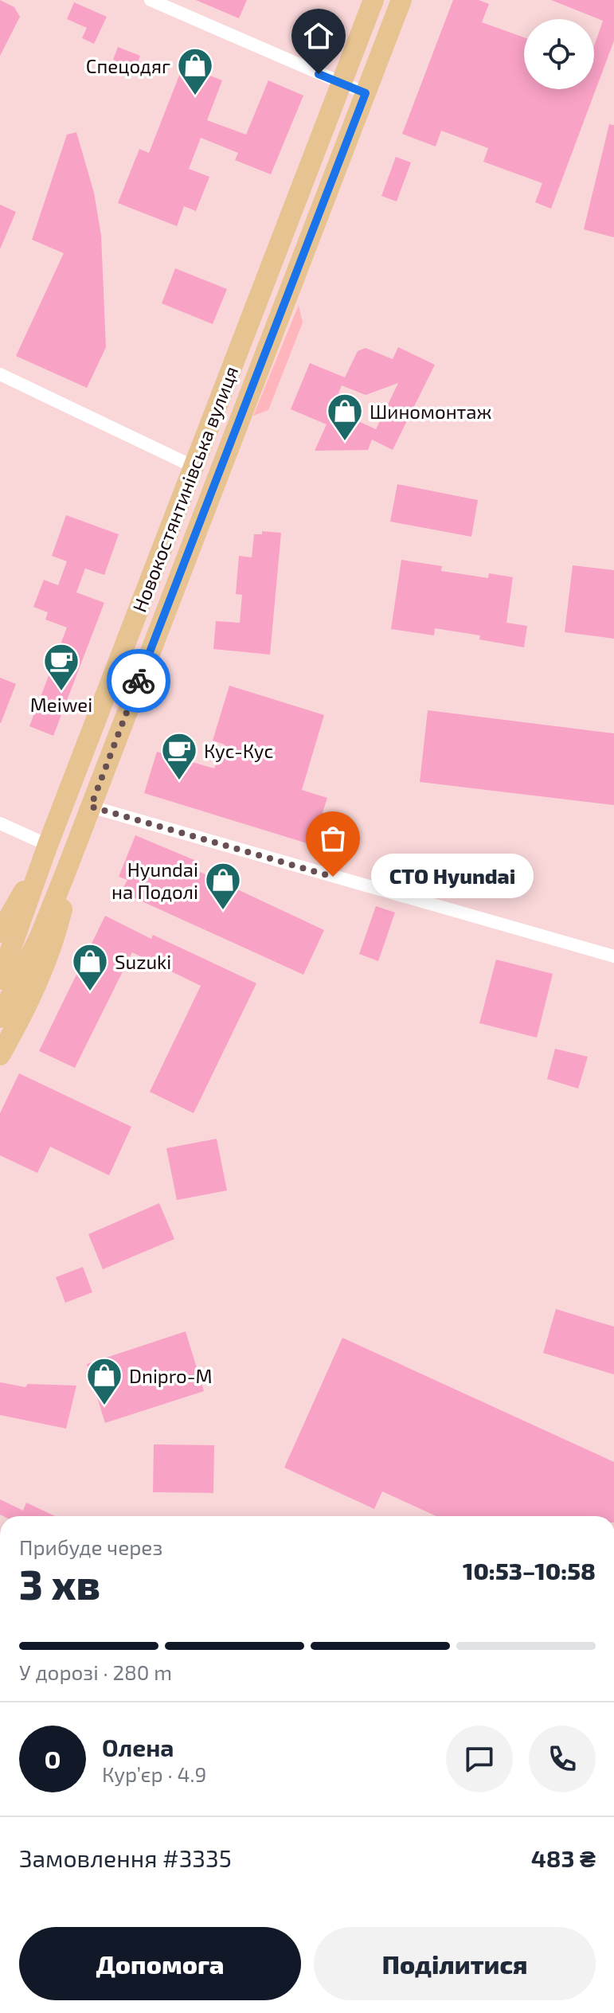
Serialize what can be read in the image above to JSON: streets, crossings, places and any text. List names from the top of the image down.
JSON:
{
  "streets": {
    "main road": ["Новокостянтинівська вулиця"]
  },
  "places": {
    "shop": [
      "Спецодяг",
      "Шиномонтаж",
      "Hyundai на Подолі",
      "Suzuki",
      "Dnipro-M"
    ],
    "cafe": ["Meiwei", "Кус-Кус"],
    "other": ["СТО Hyundai"]
  },
  "page": {
    "bubble": "СТО Hyundai",
    "heading": ["3 хв", "Прибуде через", "10:53–10:58"],
    "panel": [
      "Олена",
      "Кур’єр · 4.9",
      "Замовлення #3335",
      "483 ₴"
    ],
    "bar": "У дорозі · 280 m",
    "round": "О",
    "buttons": ["Допомога", "Поділитися"]
  }
}
